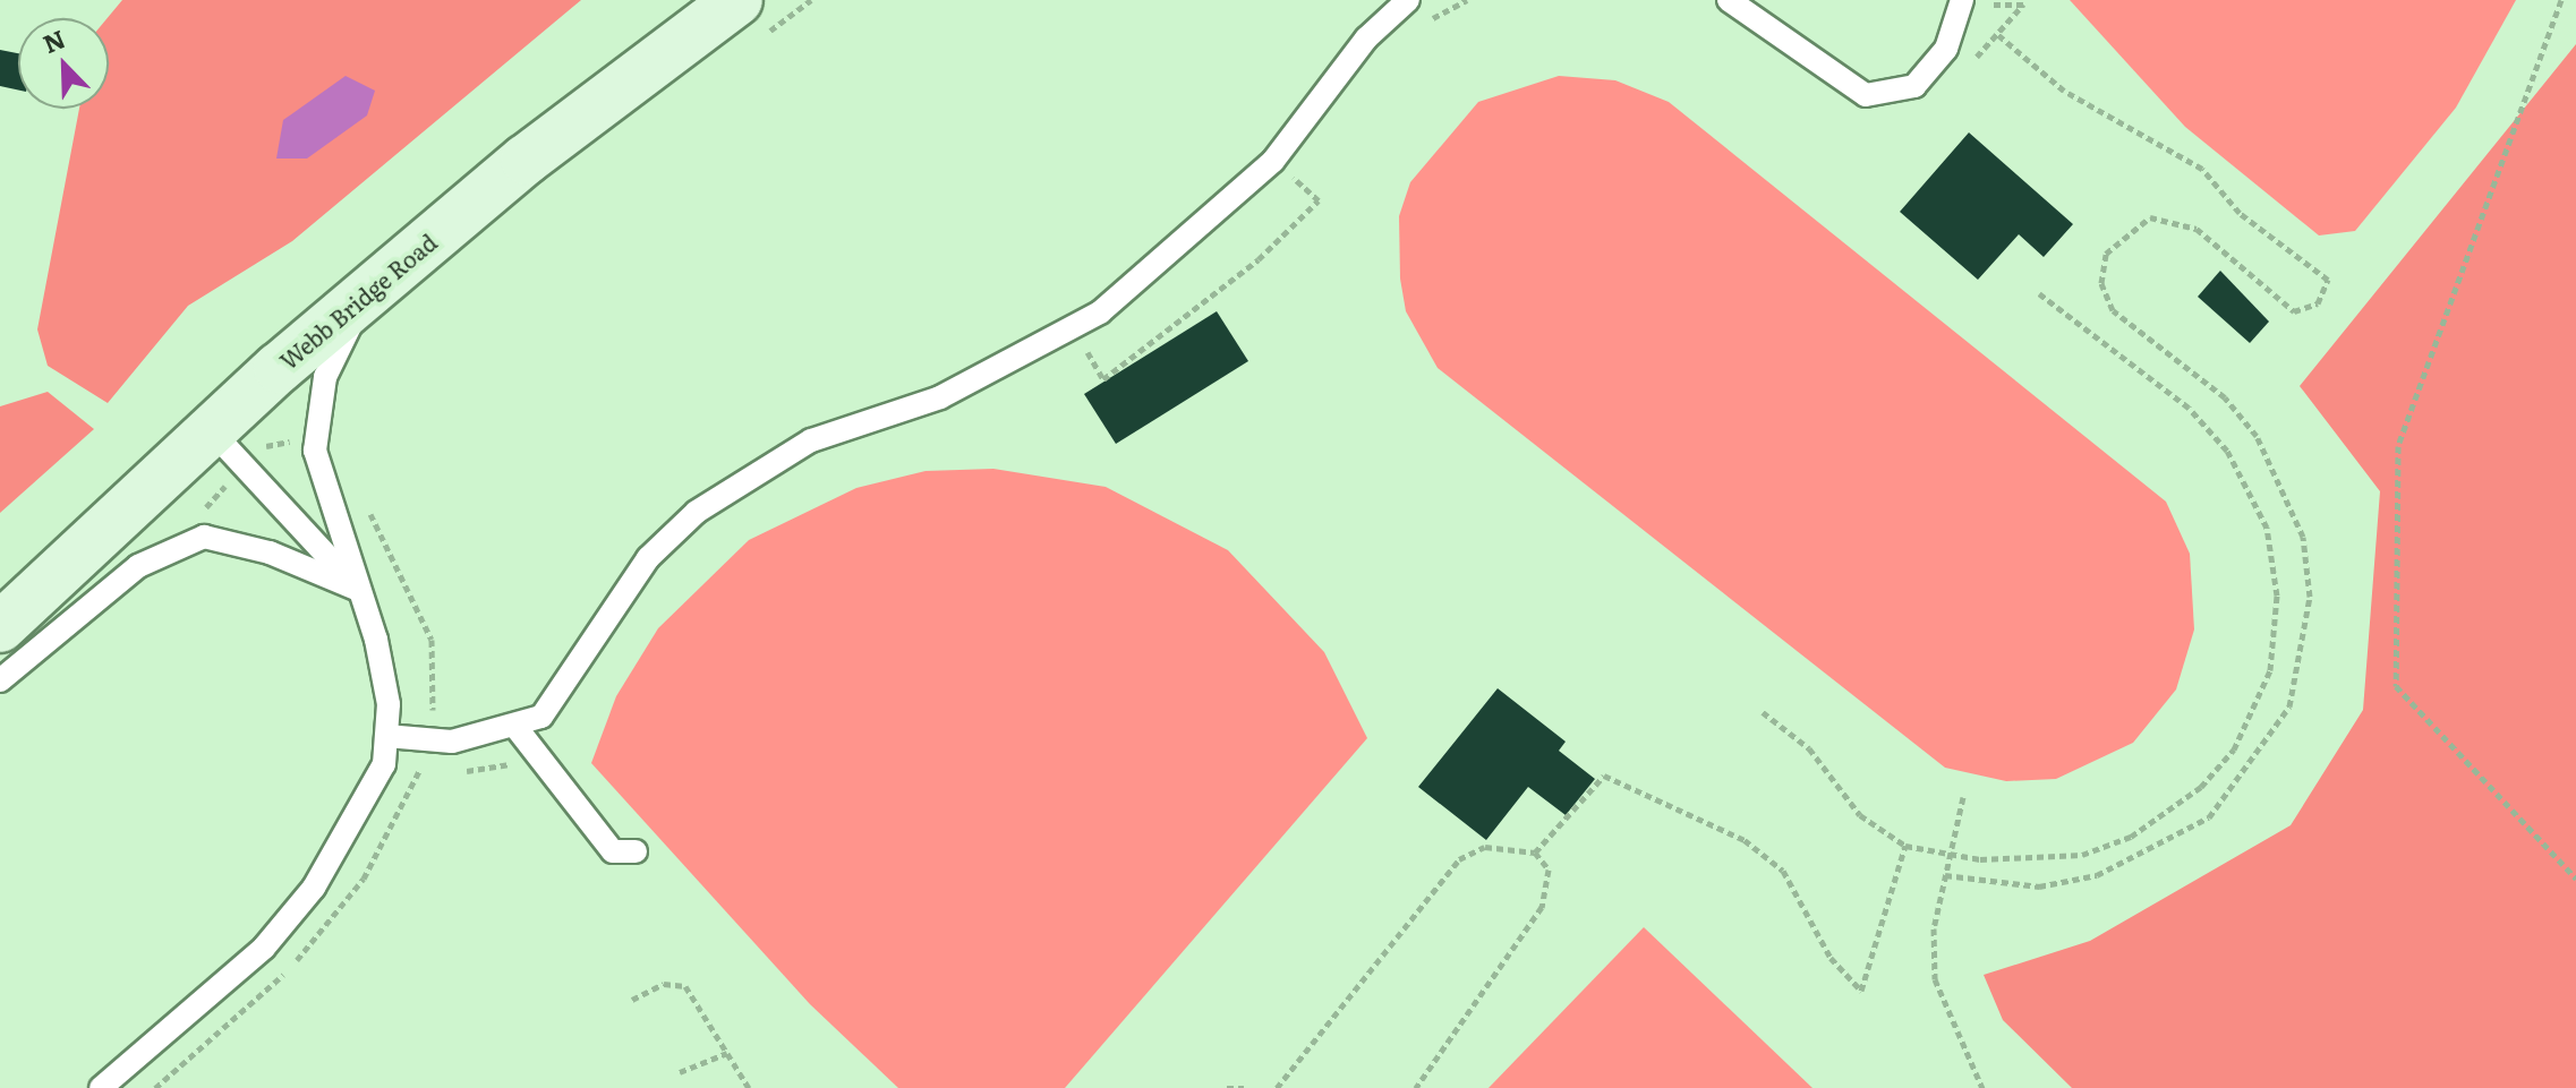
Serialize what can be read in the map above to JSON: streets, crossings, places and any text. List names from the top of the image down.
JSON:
{
  "streets": {
    "street": ["Webb Bridge Road"]
  },
  "north": "top left"
}
